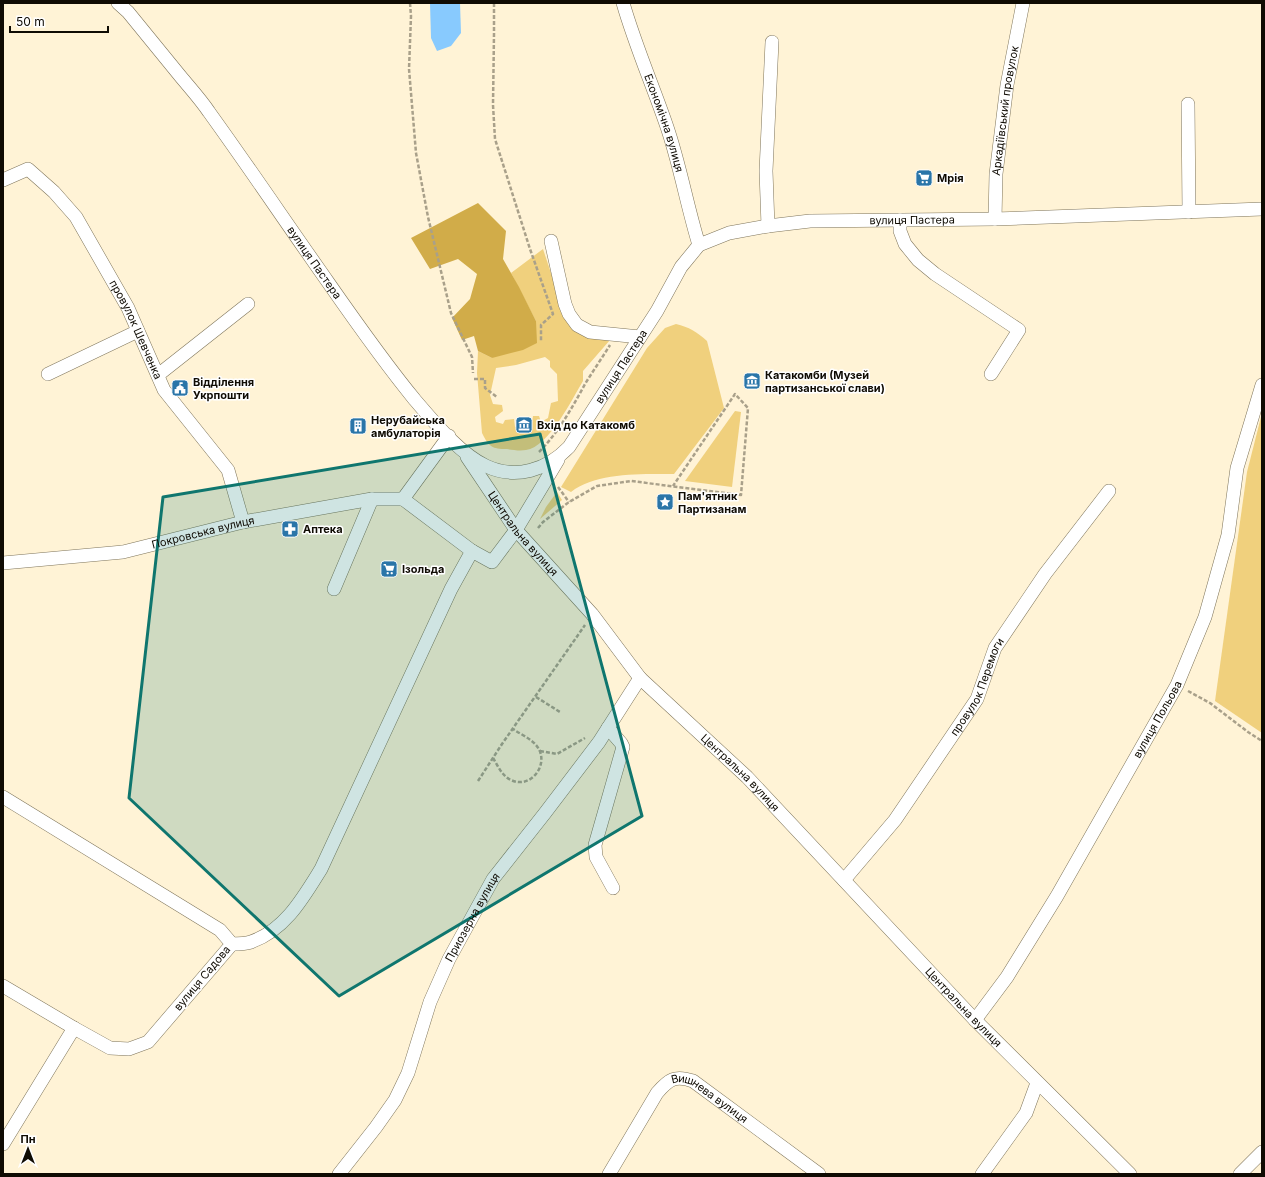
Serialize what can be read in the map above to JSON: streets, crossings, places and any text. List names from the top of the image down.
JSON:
{
  "streets": {
    "street": [
      "Аркадіївський провулок",
      "Економічна вулиця",
      "вулиця Пастера",
      "провулок Шевченка",
      "Покровська вулиця",
      "Центральна вулиця",
      "провулок Перемоги",
      "вулиця Польова",
      "Приозерна вулиця",
      "вулиця Садова",
      "Вишнева вулиця"
    ]
  },
  "crossings": [
    ["Аркадіївський провулок", "вулиця Пастера"],
    ["Економічна вулиця", "вулиця Пастера"],
    ["вулиця Пастера", "Центральна вулиця"],
    ["провулок Шевченка", "Покровська вулиця"],
    ["Центральна вулиця", "провулок Перемоги"],
    ["Центральна вулиця", "вулиця Польова"],
    ["Центральна вулиця", "Приозерна вулиця"]
  ],
  "places": {
    "supermarket": ["Мрія", "Ізольда"],
    "museum": ["Катакомби (Музей партизанської слави)", "Вхід до Катакомб"],
    "public building": ["Відділення Укрпошти"],
    "building": ["Нерубайська амбулаторія"],
    "place": ["Пам'ятник Партизанам"],
    "pharmacy": ["Аптека"]
  },
  "scale_bar": "50 m",
  "north": "top"
}
